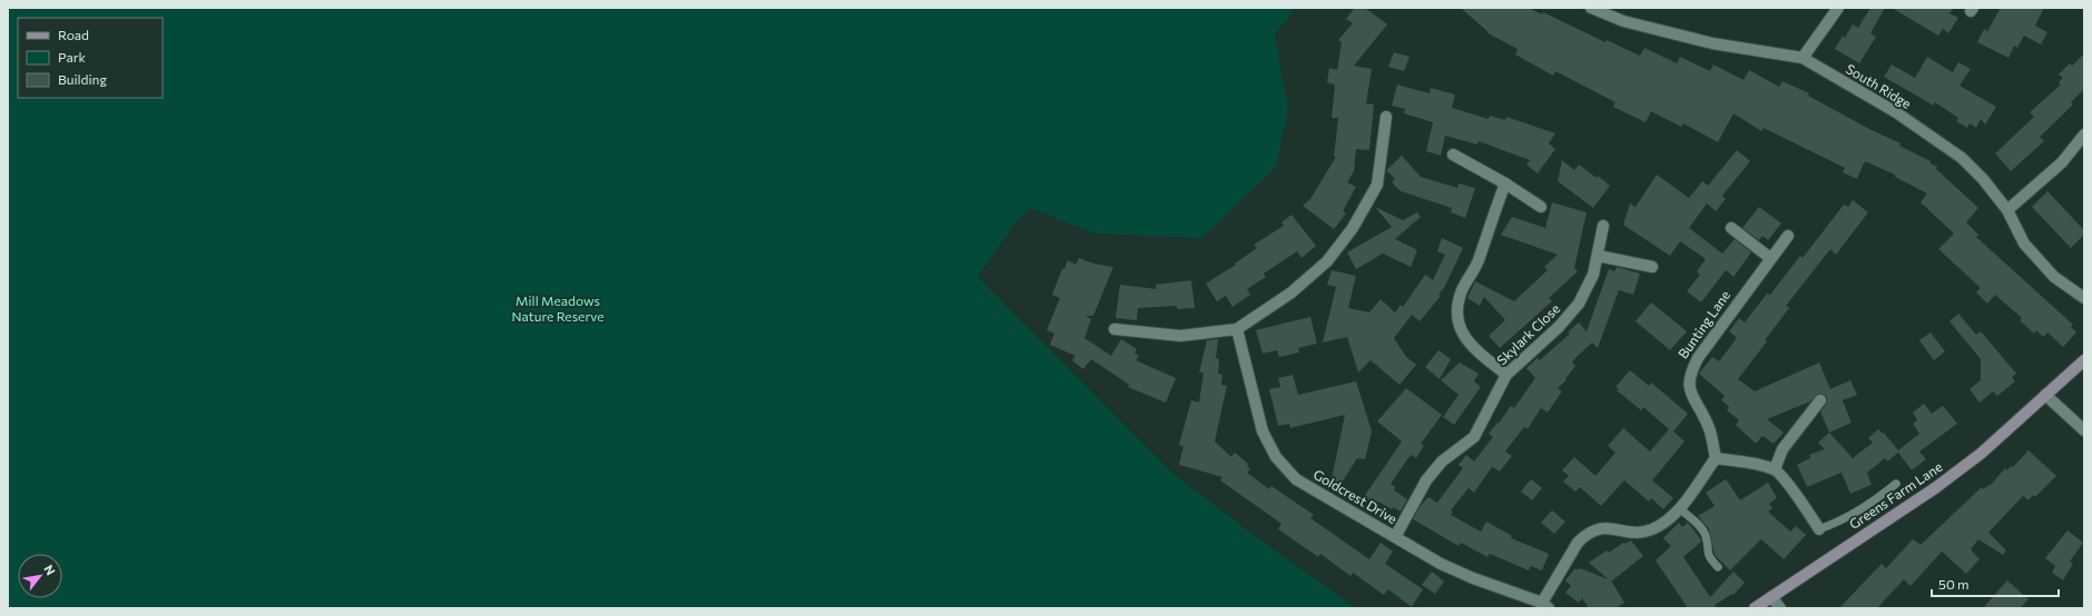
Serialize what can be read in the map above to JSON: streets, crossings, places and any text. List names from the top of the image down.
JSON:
{
  "streets": {
    "street": [
      "South Ridge",
      "Bunting Lane",
      "Skylark Close",
      "Greens Farm Lane",
      "Goldcrest Drive"
    ]
  },
  "crossings": [
    ["Skylark Close", "Goldcrest Drive"]
  ],
  "parks": ["Mill Meadows Nature Reserve"],
  "legend": ["Road", "Park", "Building"],
  "scale_bar": "50 m",
  "north": "top right"
}
